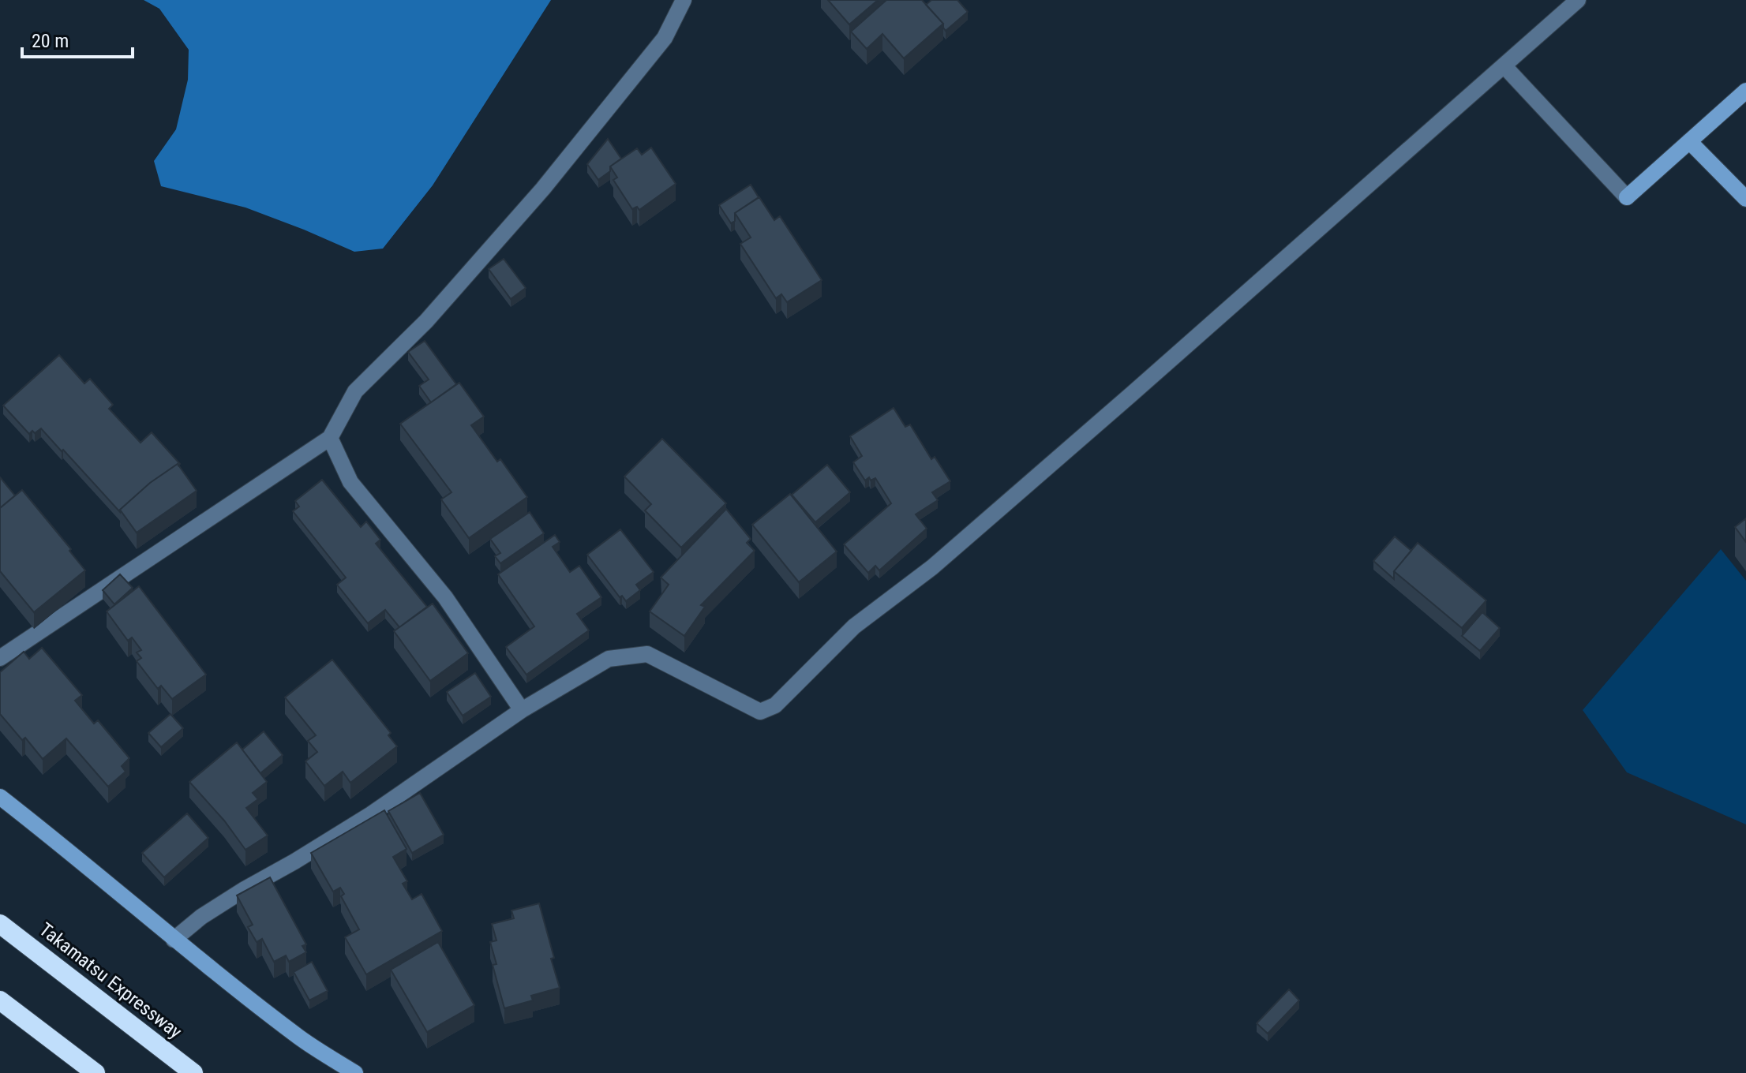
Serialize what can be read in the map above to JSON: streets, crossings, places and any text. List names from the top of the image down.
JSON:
{
  "streets": {
    "highway": ["Takamatsu Expressway"]
  },
  "scale_bar": "20 m"
}
